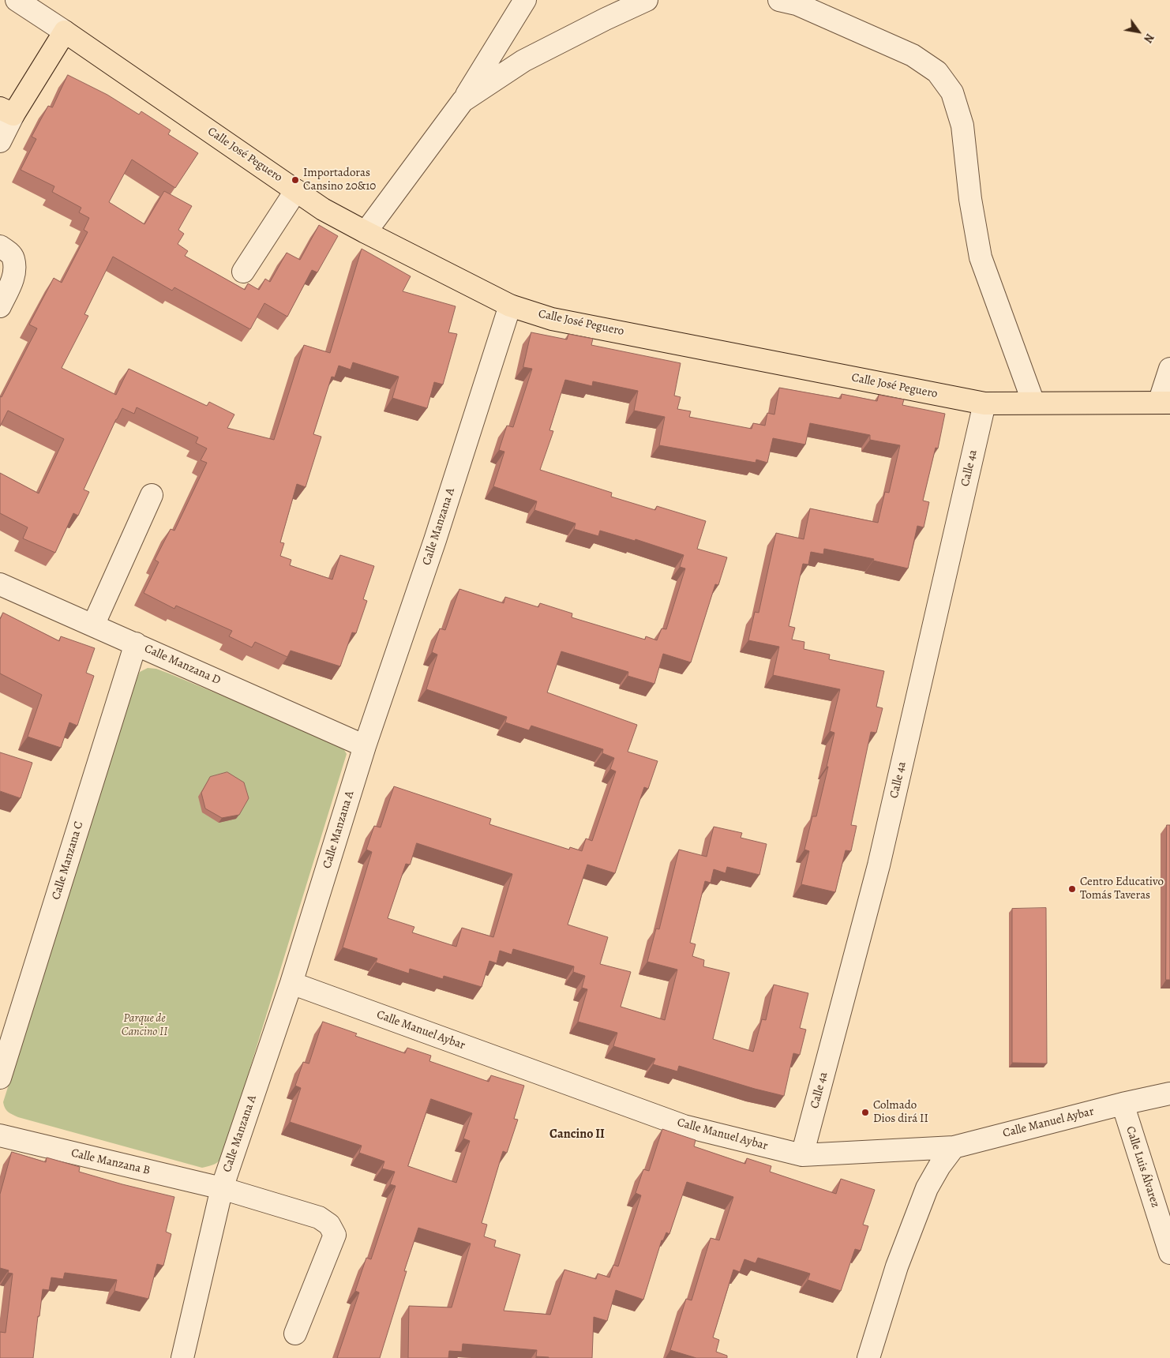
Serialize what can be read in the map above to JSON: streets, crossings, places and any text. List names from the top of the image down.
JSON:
{
  "streets": {
    "main road": ["Calle José Peguero"],
    "street": [
      "Calle 4a",
      "Calle Manzana A",
      "Calle Manzana D",
      "Calle Manzana C",
      "Calle Manuel Aybar",
      "Calle Manzana B",
      "Calle Luis Álvarez"
    ]
  },
  "crossings": [
    ["Calle José Peguero", "Calle 4a"],
    ["Calle José Peguero", "Calle Manzana A"],
    ["Calle 4a", "Calle Manuel Aybar"],
    ["Calle Manzana A", "Calle Manzana D"],
    ["Calle Manzana A", "Calle Manuel Aybar"],
    ["Calle Manzana A", "Calle Manzana B"],
    ["Calle Manzana D", "Calle Manzana C"],
    ["Calle Manuel Aybar", "Calle Luis Álvarez"]
  ],
  "districts": ["Cancino II"],
  "parks": ["Parque de Cancino II"],
  "places": ["Importadoras Cansino 20&10", "Centro Educativo Tomás Taveras", "Colmado Dios dirá II"],
  "north": "bottom right"
}
